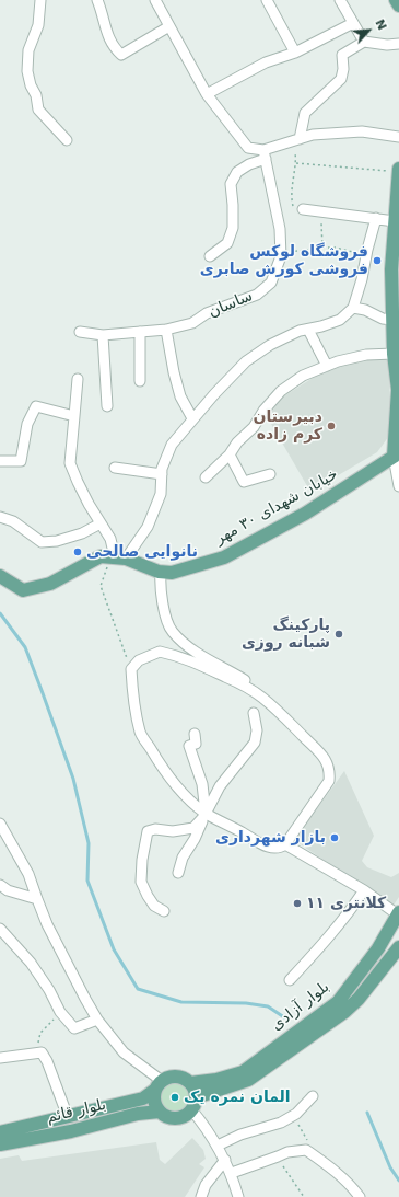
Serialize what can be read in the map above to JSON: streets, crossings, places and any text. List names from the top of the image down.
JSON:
{
  "streets": {
    "main road": ["خیابان شهدای ۳۰ مهر", "بلوار آزادی", "بلوار قائم"],
    "street": ["ساسان"]
  },
  "crossings": [
    ["بلوار آزادی", "بلوار قائم"]
  ],
  "places": [
    "فروشگاه لوکس فروشی کورش صابری",
    "دبیرستان کرم زاده",
    "نانوایی صالحی",
    "پارکینگ شبانه روزی",
    "بازار شهرداری",
    "کلانتری ۱۱",
    "المان نمره یک"
  ],
  "north": "top right"
}
